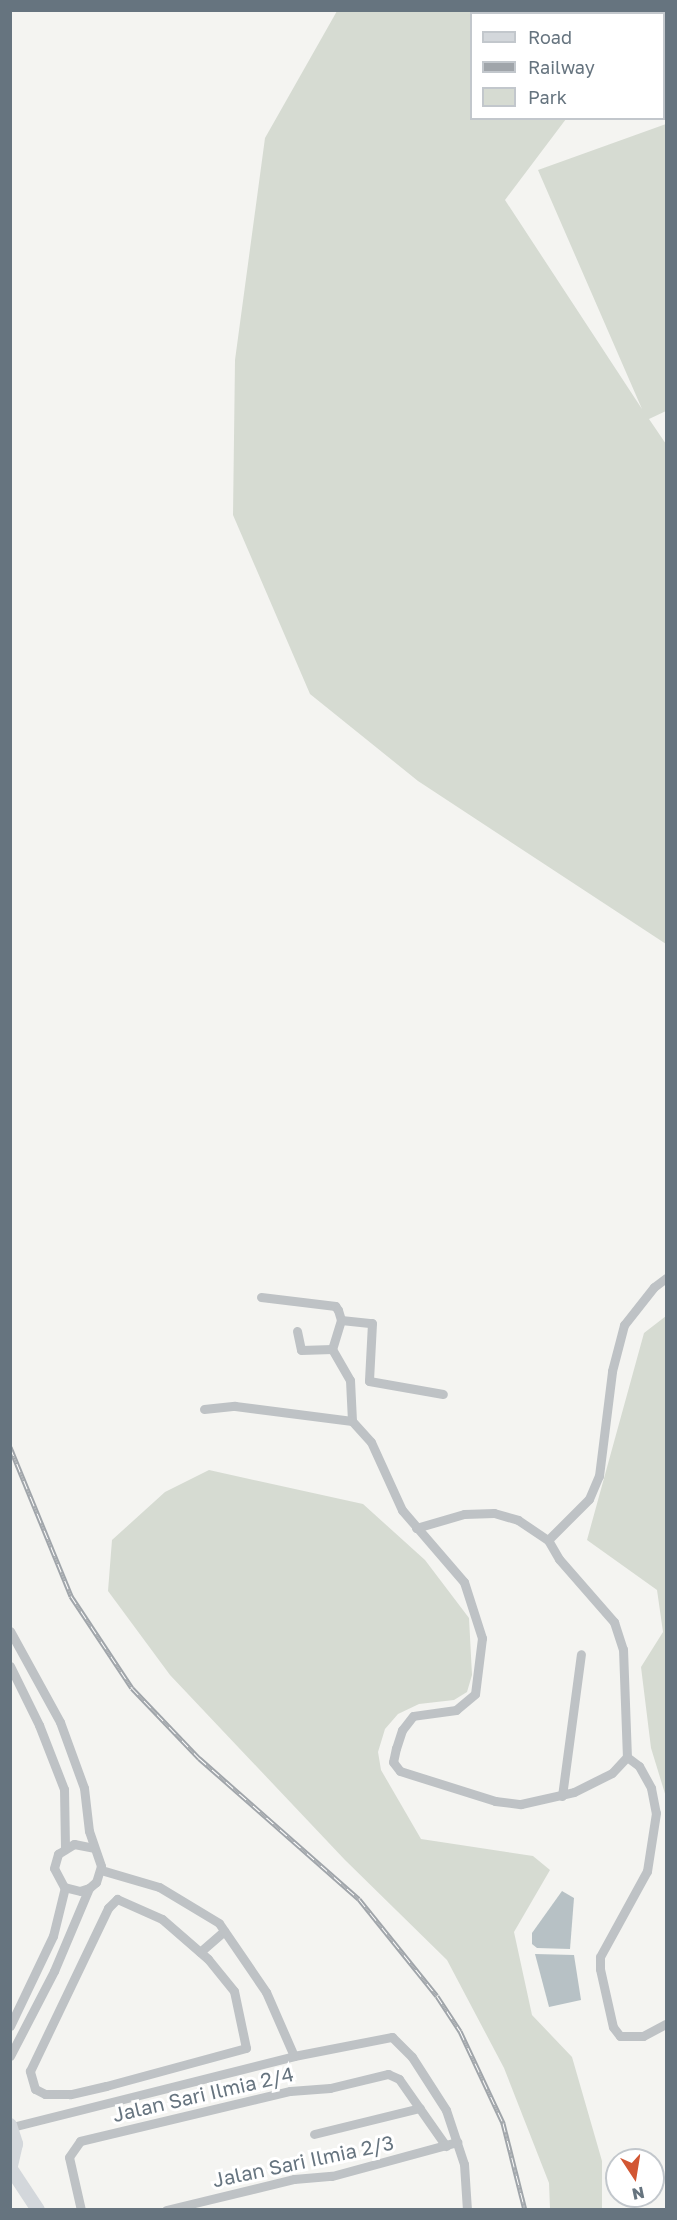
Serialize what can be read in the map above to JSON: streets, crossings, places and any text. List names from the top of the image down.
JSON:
{
  "streets": {
    "street": ["Jalan Sari Ilmia 2/4", "Jalan Sari Ilmia 2/3"]
  },
  "legend": ["Road", "Railway", "Park"],
  "north": "bottom"
}
